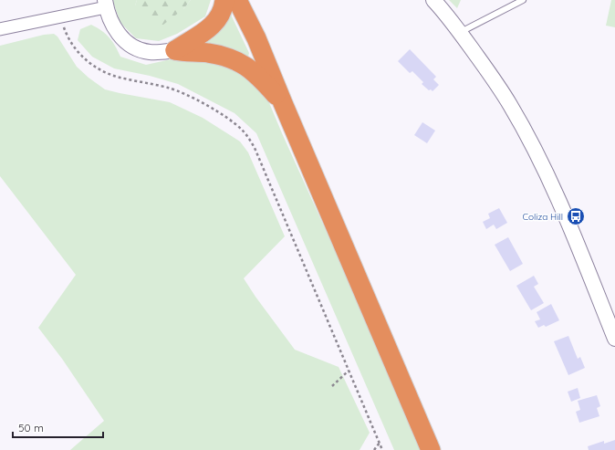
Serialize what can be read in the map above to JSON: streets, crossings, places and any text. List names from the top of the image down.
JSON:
{
  "places": {
    "bus stop": ["Coliza Hill"]
  },
  "scale_bar": "50 m"
}
